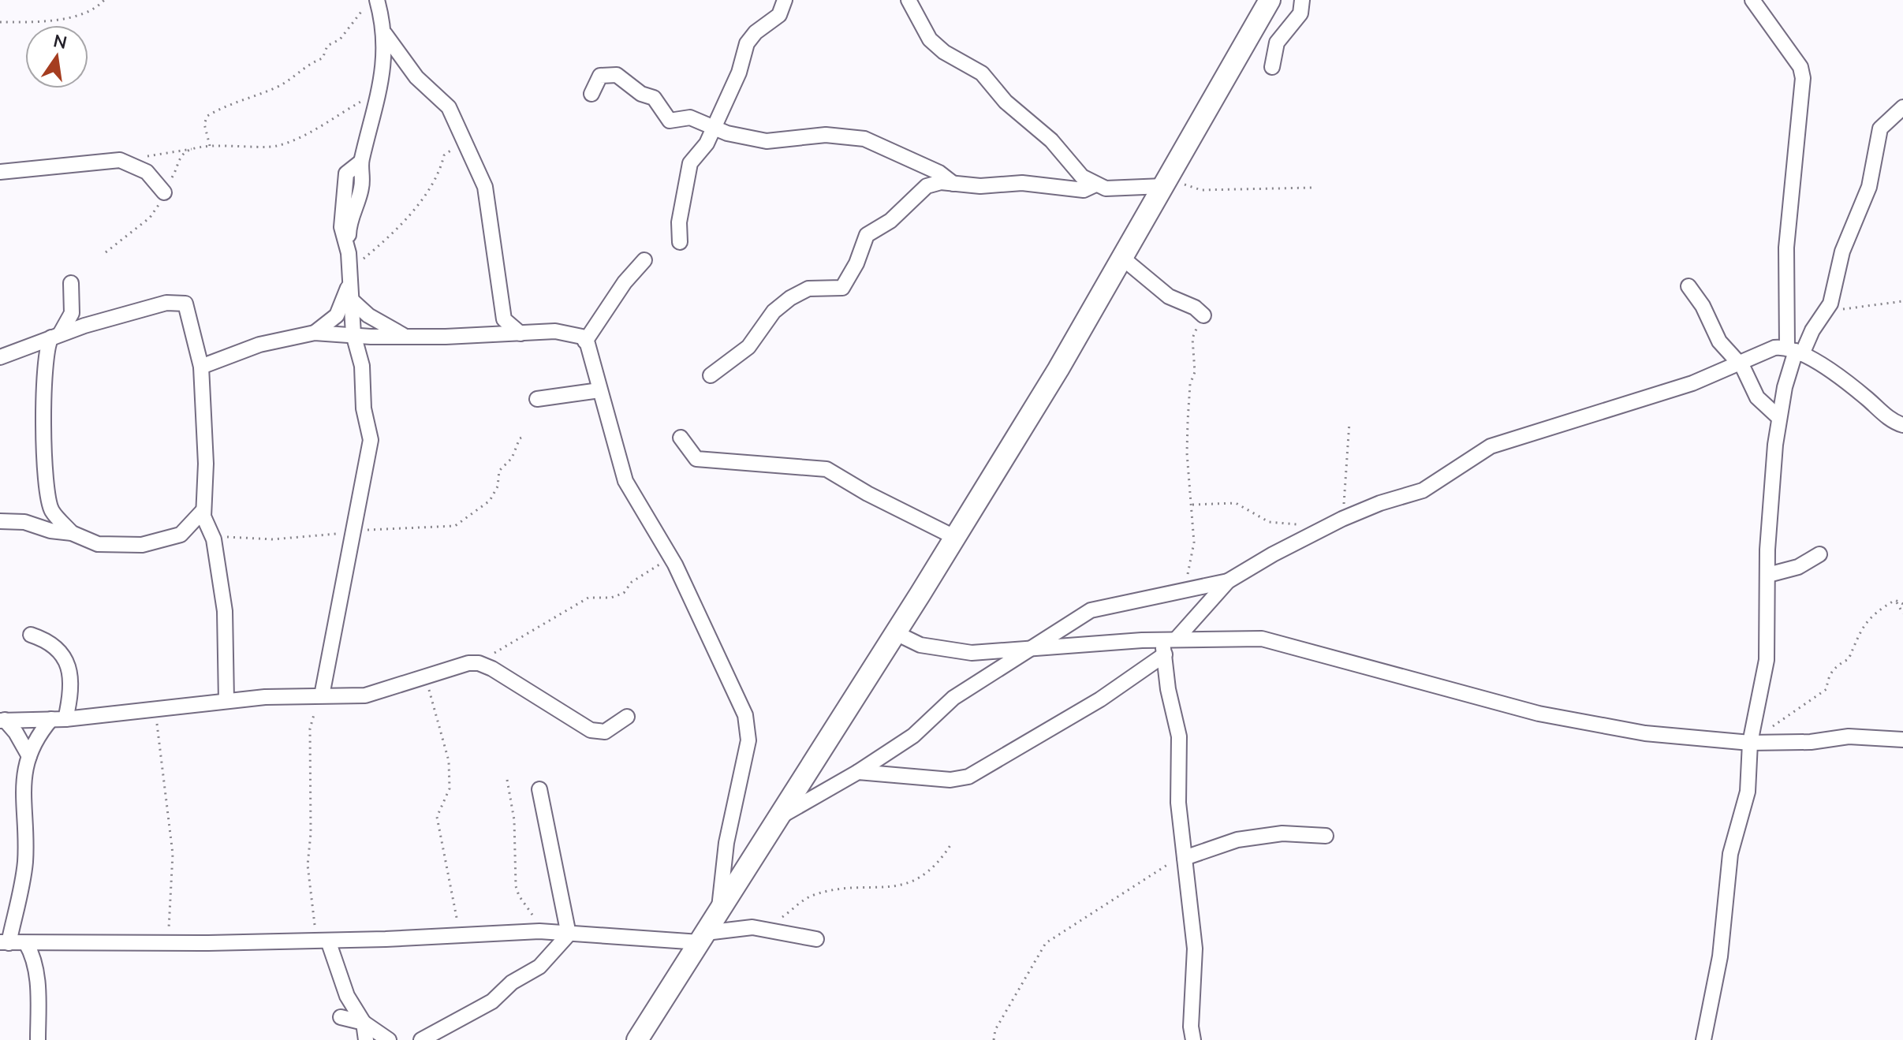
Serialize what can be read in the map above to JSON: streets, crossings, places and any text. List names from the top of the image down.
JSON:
{
  "north": "top"
}
